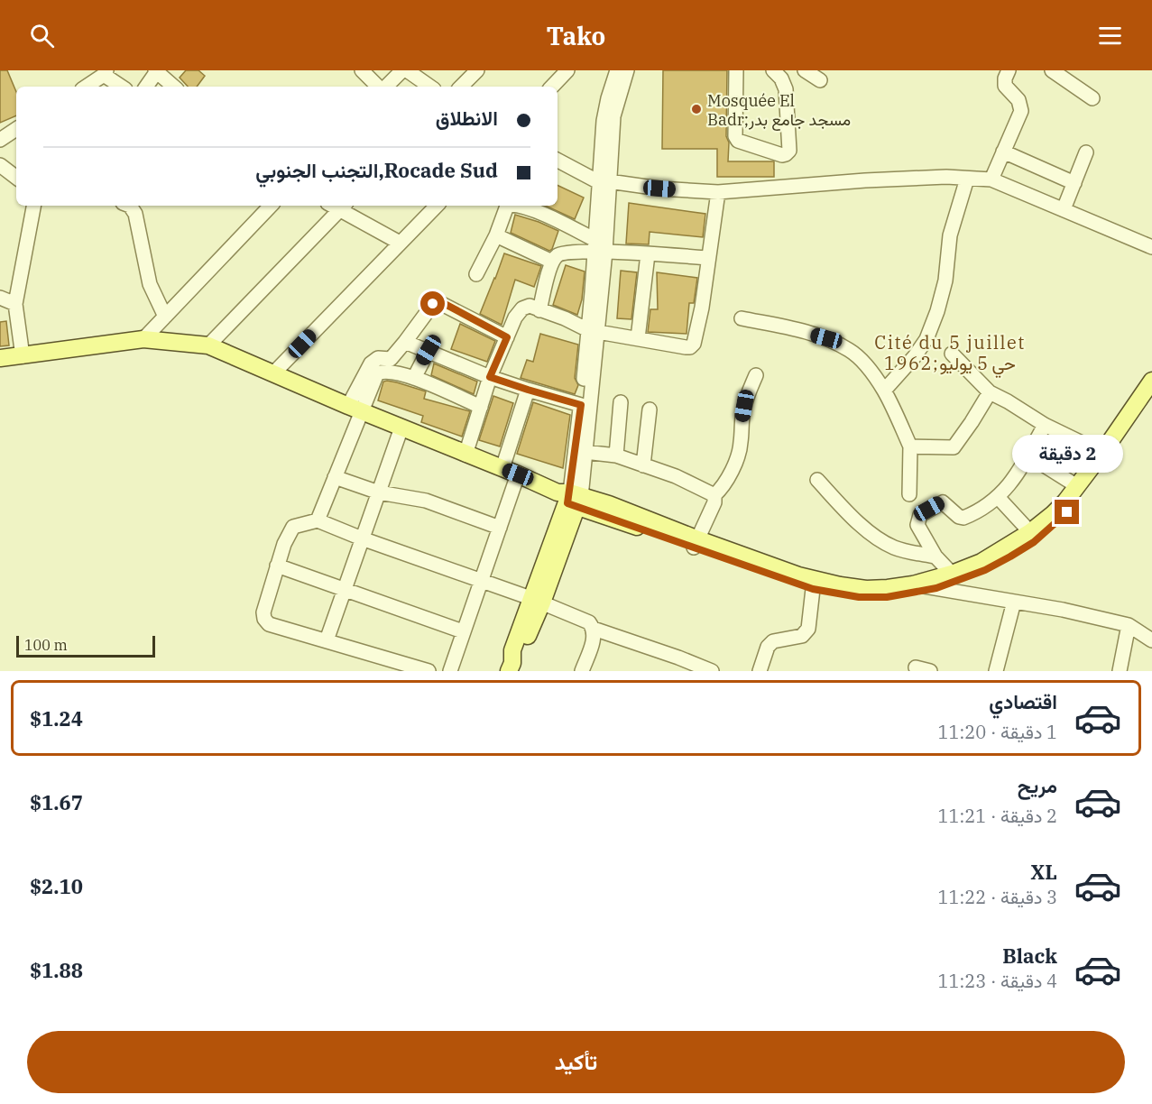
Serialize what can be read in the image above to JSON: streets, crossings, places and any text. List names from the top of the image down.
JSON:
{
  "districts": ["Cité du 5 juillet 1962;حي 5 يوليو"],
  "places": ["Mosquée El Badr;مسجد جامع بدر"],
  "scale_bar": "100 m",
  "page": {
    "header": "Tako",
    "banner": ["الانطلاق", "Rocade Sud,التجنب الجنوبي"],
    "bubble": "2 دقيقة",
    "scale": "100 m",
    "list": [
      {
        "name": "اقتصادي",
        "note": "1 دقيقة · 11:20",
        "value": "$1.24"
      },
      {
        "name": "مريح",
        "note": "2 دقيقة · 11:21",
        "value": "$1.67"
      },
      {
        "name": "XL",
        "note": "3 دقيقة · 11:22",
        "value": "$2.10"
      },
      {
        "name": "Black",
        "note": "4 دقيقة · 11:23",
        "value": "$1.88"
      }
    ],
    "buttons": "تأكيد"
  }
}
